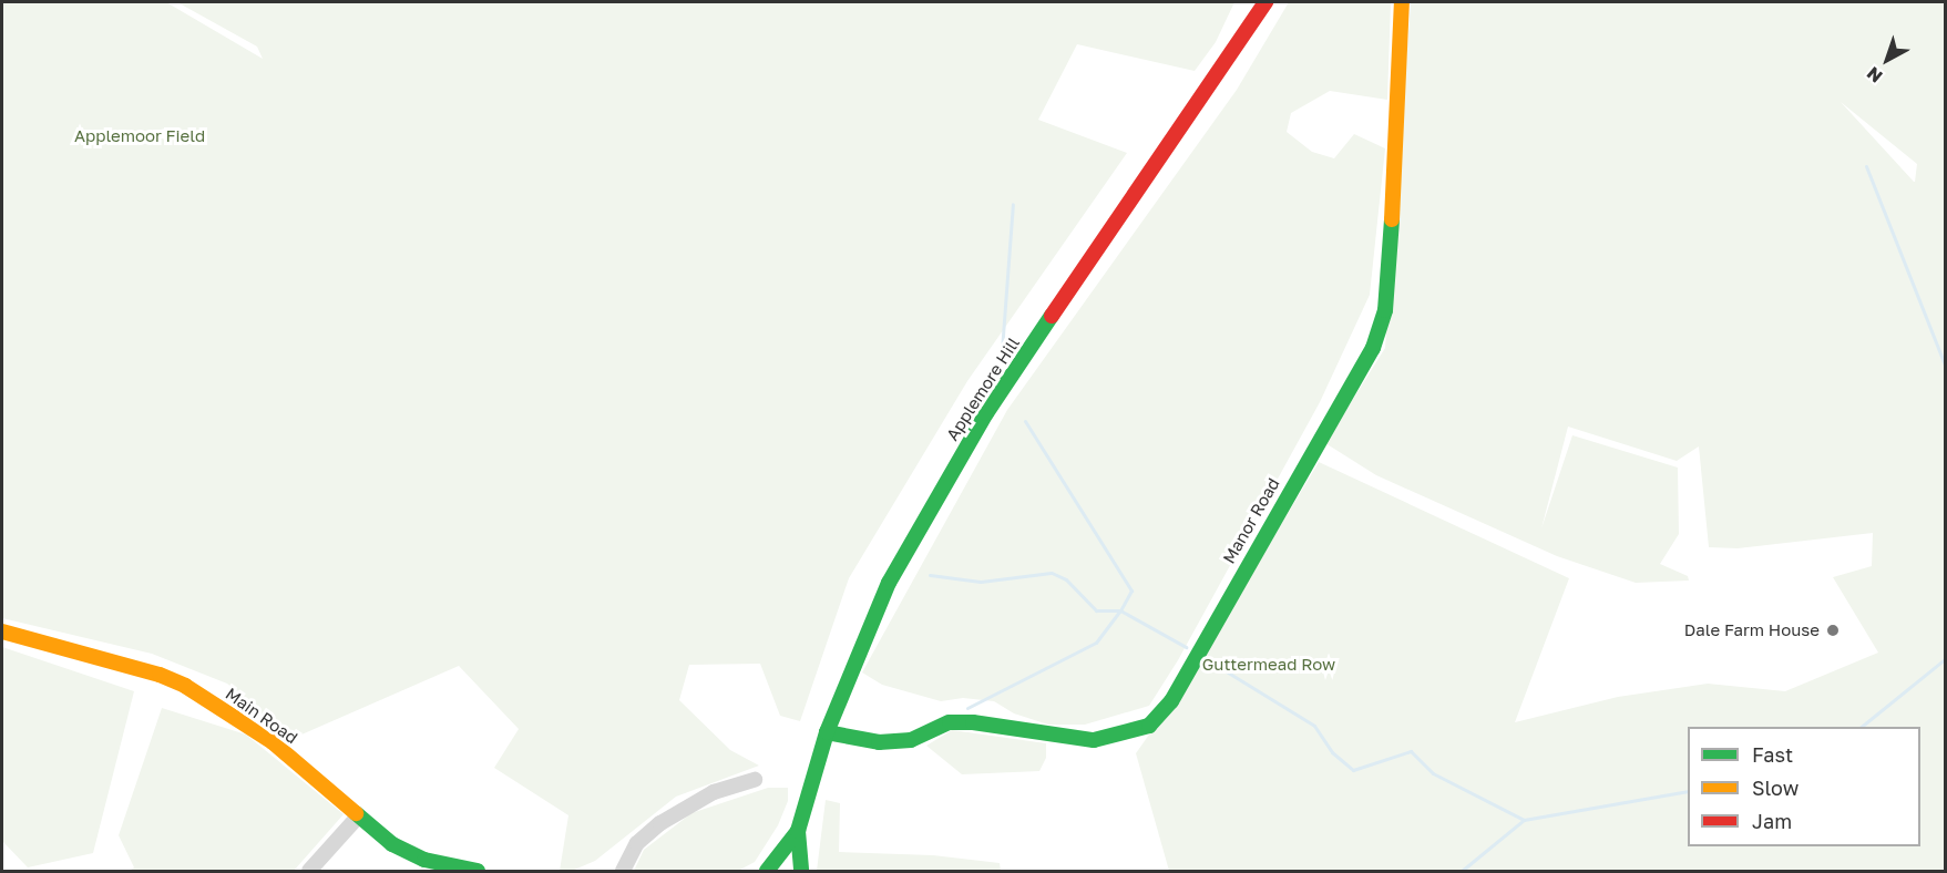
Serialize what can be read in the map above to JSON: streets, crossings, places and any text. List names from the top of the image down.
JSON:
{
  "streets": {
    "street": ["Applemore Hill", "Manor Road", "Main Road"]
  },
  "crossings": [
    ["Applemore Hill", "Manor Road"]
  ],
  "parks": ["Applemoor Field", "Guttermead Row"],
  "places": ["Dale Farm House"],
  "legend": ["Fast", "Slow", "Jam"],
  "north": "bottom left"
}
